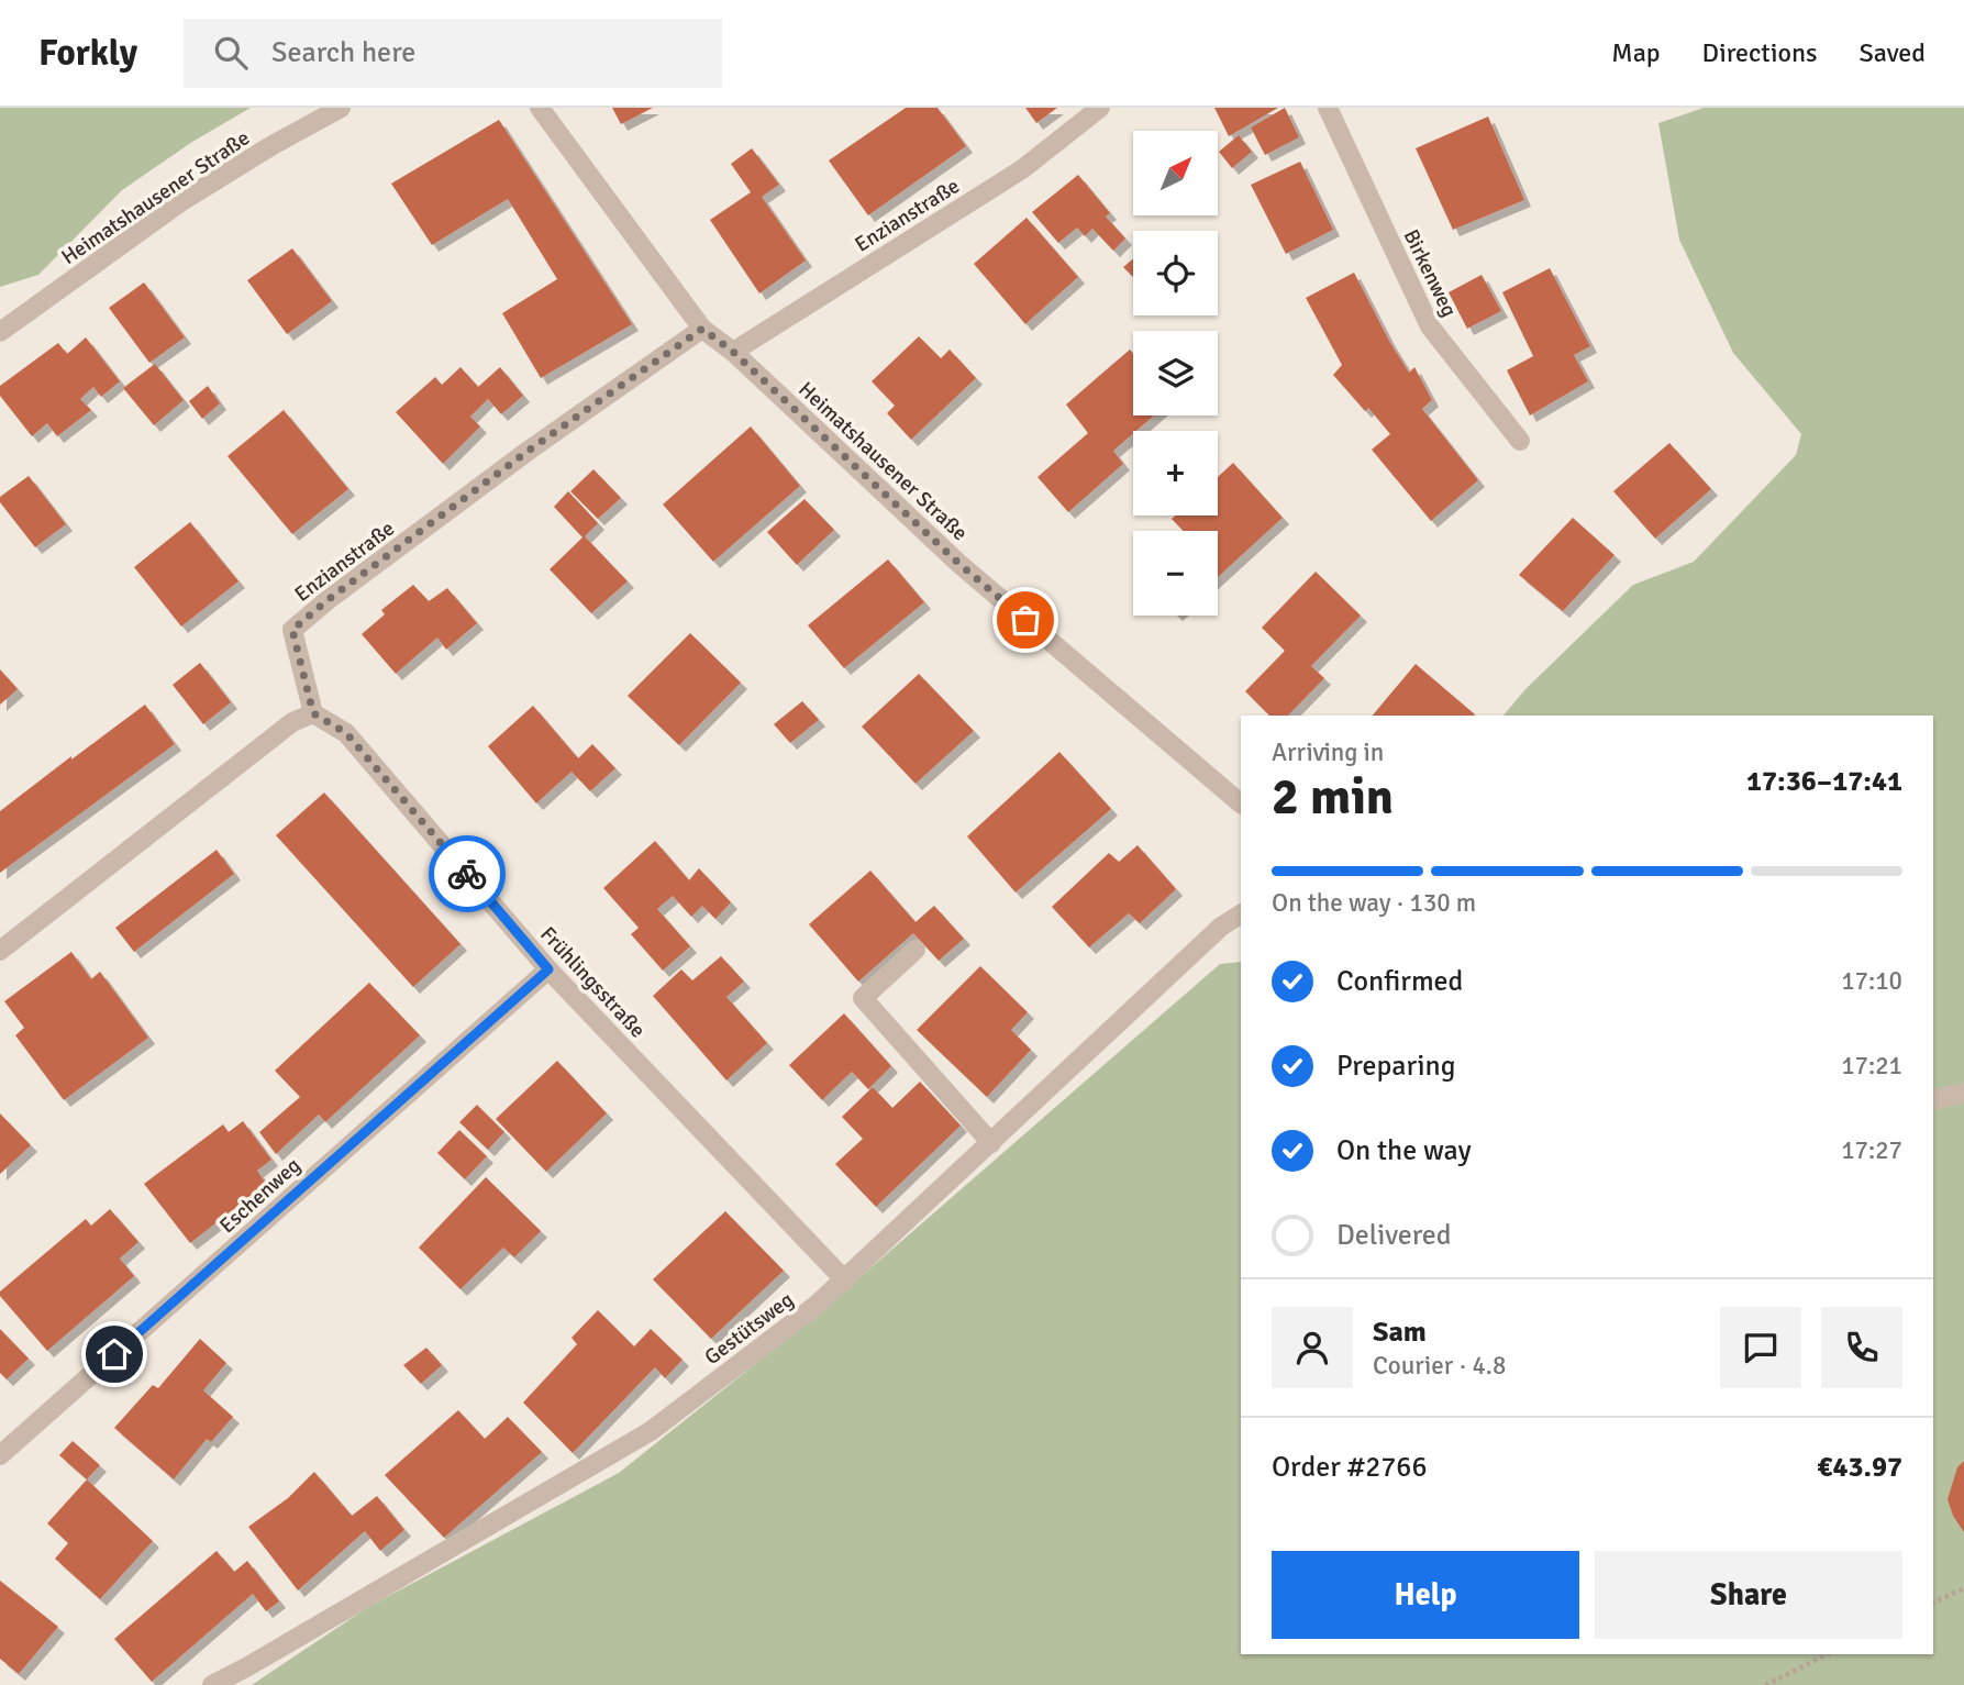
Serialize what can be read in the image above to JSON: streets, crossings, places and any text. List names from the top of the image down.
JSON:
{
  "streets": {
    "street": [
      "Heimatshausener Straße",
      "Enzianstraße",
      "Birkenweg",
      "Frühlingsstraße",
      "Eschenweg",
      "Gestütsweg"
    ]
  },
  "crossings": [
    ["Heimatshausener Straße", "Enzianstraße"],
    ["Enzianstraße", "Frühlingsstraße"],
    ["Frühlingsstraße", "Eschenweg"],
    ["Frühlingsstraße", "Gestütsweg"]
  ],
  "north": "top right",
  "page": {
    "header": "Forkly",
    "search": "Search here",
    "nav": ["Map", "Directions", "Saved"],
    "map_buttons": ["+", "−"],
    "heading": ["2 min", "Arriving in", "17:36–17:41"],
    "panel": [
      "Sam",
      "Courier · 4.8",
      "Order #2766",
      "€43.97"
    ],
    "bar": "On the way · 130 m",
    "list": [
      ["Confirmed", "17:10"],
      ["Preparing", "17:21"],
      ["On the way", "17:27"],
      "Delivered"
    ],
    "buttons": ["Help", "Share"]
  }
}
